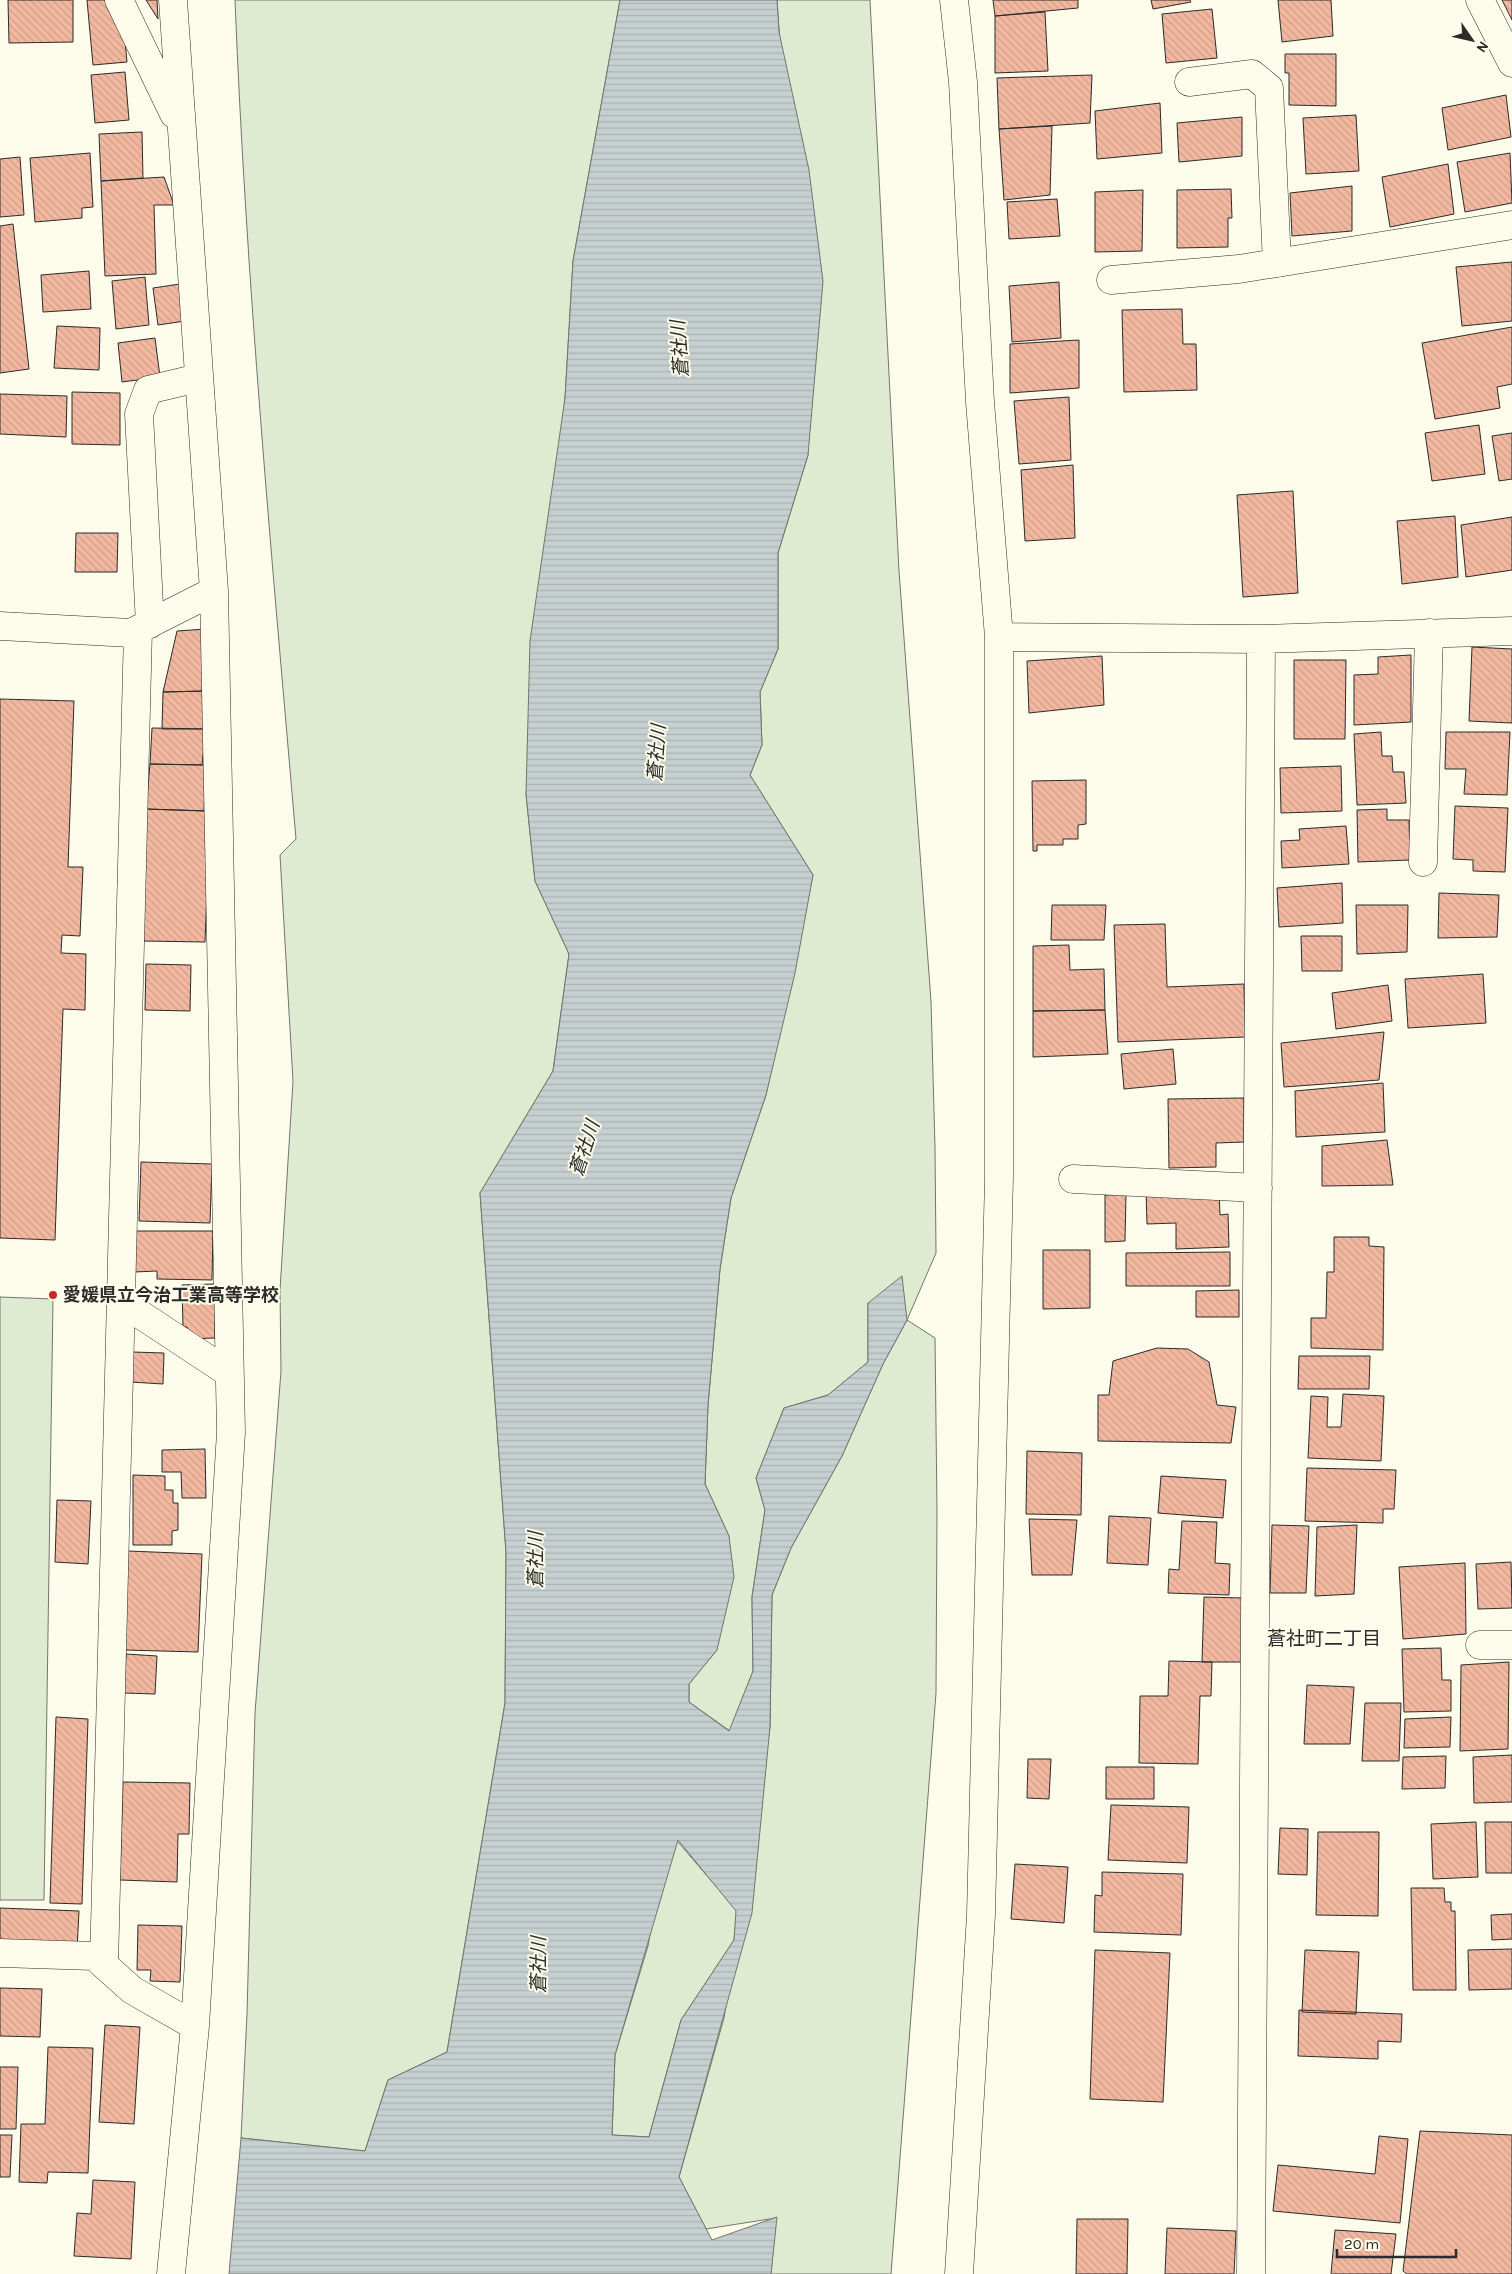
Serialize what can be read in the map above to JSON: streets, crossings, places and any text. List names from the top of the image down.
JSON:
{
  "districts": ["蒼社町二丁目"],
  "water": ["蒼社川"],
  "places": ["愛媛県立今治工業高等学校"],
  "scale_bar": "20 m",
  "north": "bottom right"
}
